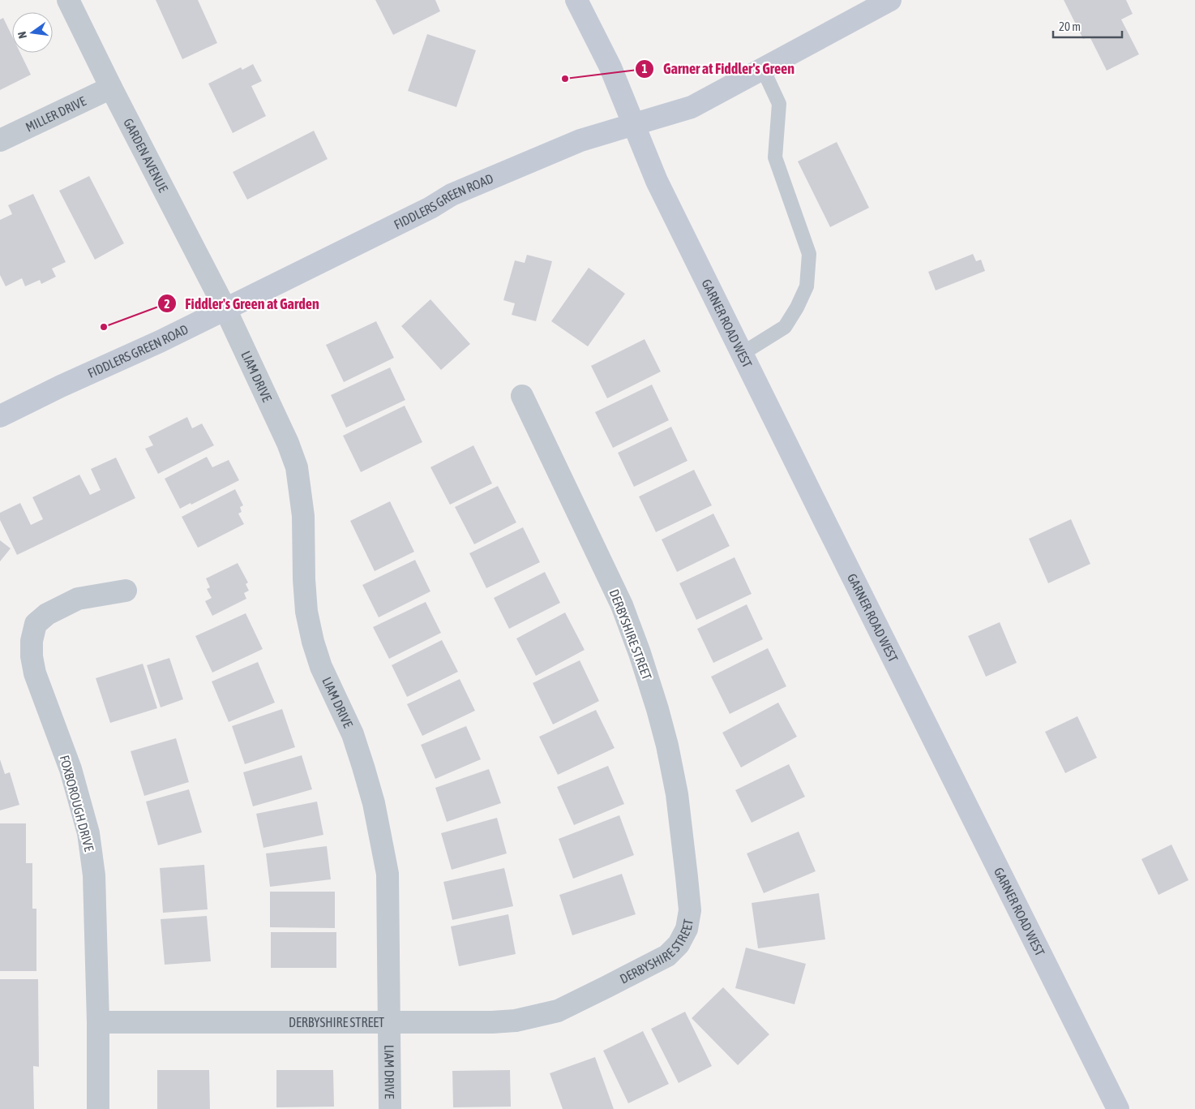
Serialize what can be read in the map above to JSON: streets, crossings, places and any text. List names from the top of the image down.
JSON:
{
  "streets": {
    "main road": ["FIDDLERS GREEN ROAD", "GARNER ROAD WEST"],
    "street": [
      "MILLER DRIVE",
      "GARDEN AVENUE",
      "LIAM DRIVE",
      "DERBYSHIRE STREET",
      "FOXBOROUGH DRIVE"
    ]
  },
  "crossings": [
    ["MILLER DRIVE", "GARDEN AVENUE"],
    ["GARDEN AVENUE", "FIDDLERS GREEN ROAD"],
    ["GARDEN AVENUE", "LIAM DRIVE"],
    ["FIDDLERS GREEN ROAD", "GARNER ROAD WEST"],
    ["FIDDLERS GREEN ROAD", "LIAM DRIVE"],
    ["LIAM DRIVE", "DERBYSHIRE STREET"],
    ["DERBYSHIRE STREET", "FOXBOROUGH DRIVE"]
  ],
  "places": ["Garner at Fiddler's Green", "Fiddler's Green at Garden"],
  "scale_bar": "20 m",
  "north": "left"
}
